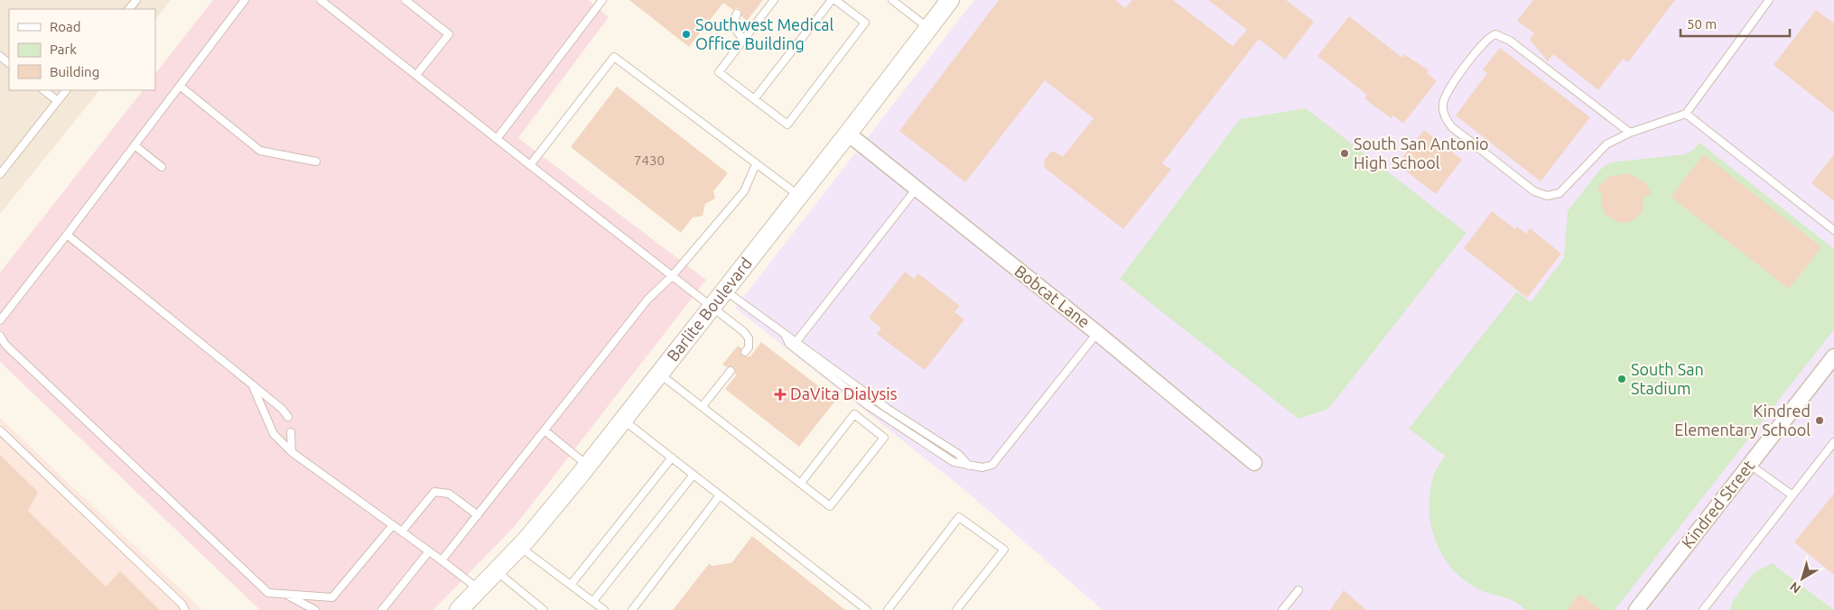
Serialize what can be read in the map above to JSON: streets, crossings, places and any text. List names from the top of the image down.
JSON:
{
  "streets": {
    "street": ["Bobcat Lane", "Barlite Boulevard", "Kindred Street"]
  },
  "crossings": [
    ["Bobcat Lane", "Barlite Boulevard"]
  ],
  "places": {
    "other": [
      "Southwest Medical Office Building",
      "South San Antonio High School",
      "South San Stadium",
      "Kindred Elementary School"
    ],
    "health": ["DaVita Dialysis"]
  },
  "house_numbers": ["7430"],
  "legend": ["Road", "Park", "Building"],
  "scale_bar": "50 m",
  "north": "bottom left"
}
